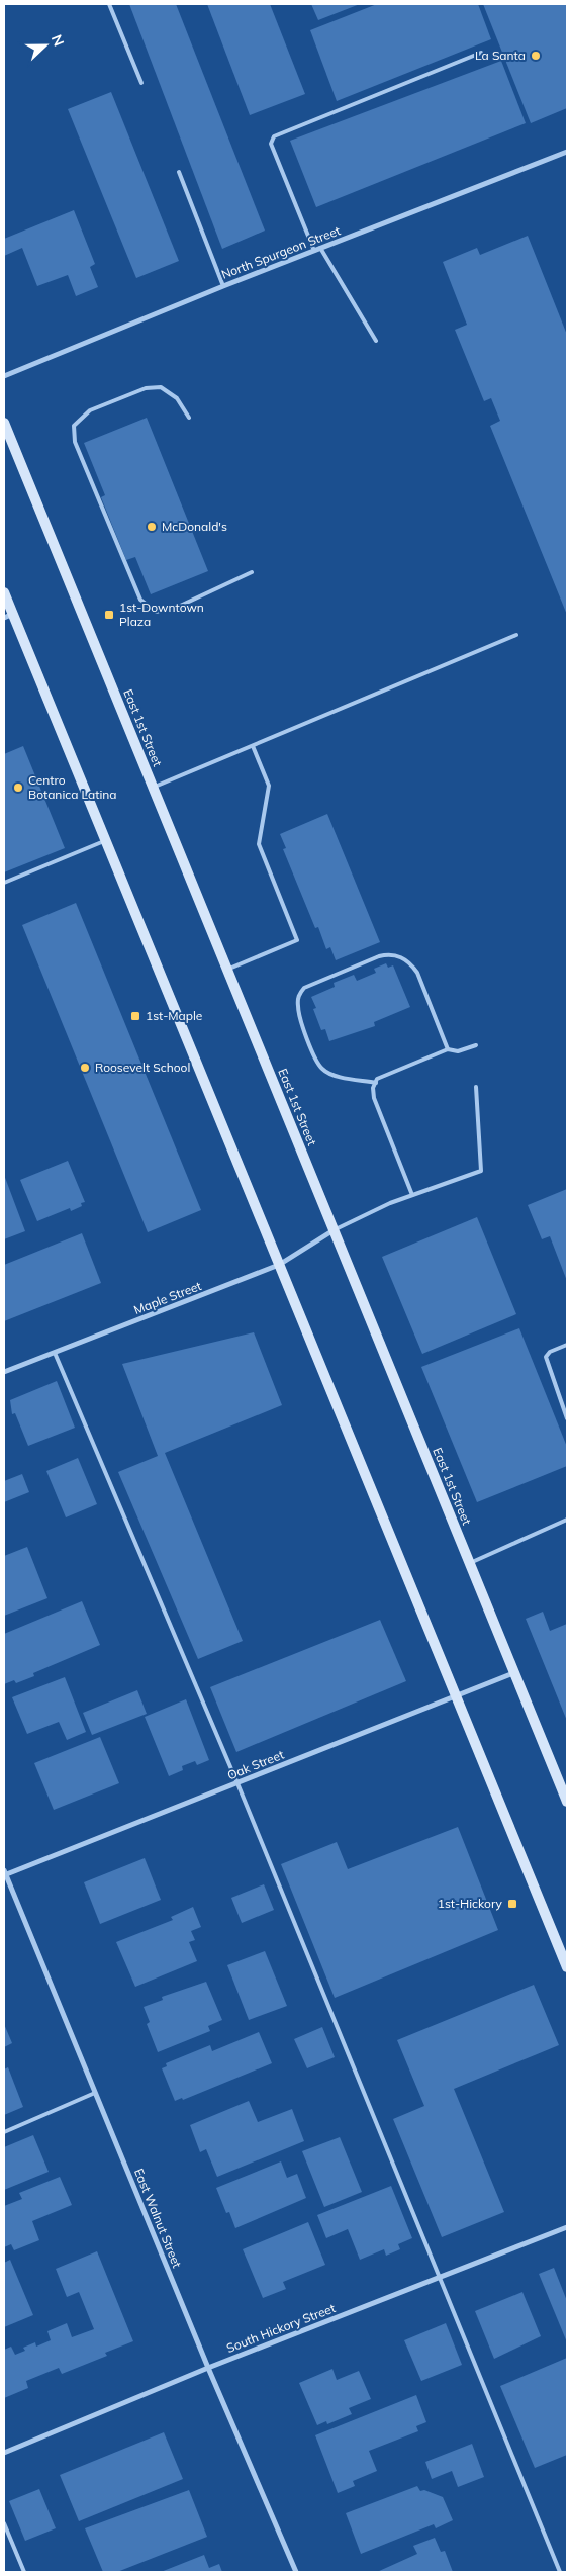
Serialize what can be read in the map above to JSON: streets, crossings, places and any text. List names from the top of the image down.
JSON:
{
  "streets": {
    "main road": ["East 1st Street"],
    "street": [
      "North Spurgeon Street",
      "Maple Street",
      "Oak Street",
      "East Walnut Street",
      "South Hickory Street"
    ]
  },
  "crossings": [
    ["East 1st Street", "Maple Street"],
    ["East 1st Street", "Oak Street"],
    ["Oak Street", "East Walnut Street"],
    ["East Walnut Street", "South Hickory Street"]
  ],
  "places": {
    "other": [
      "La Santa",
      "McDonald's",
      "Centro Botanica Latina",
      "Roosevelt School"
    ],
    "transit": ["1st-Downtown Plaza", "1st-Maple", "1st-Hickory"]
  },
  "north": "right"
}
